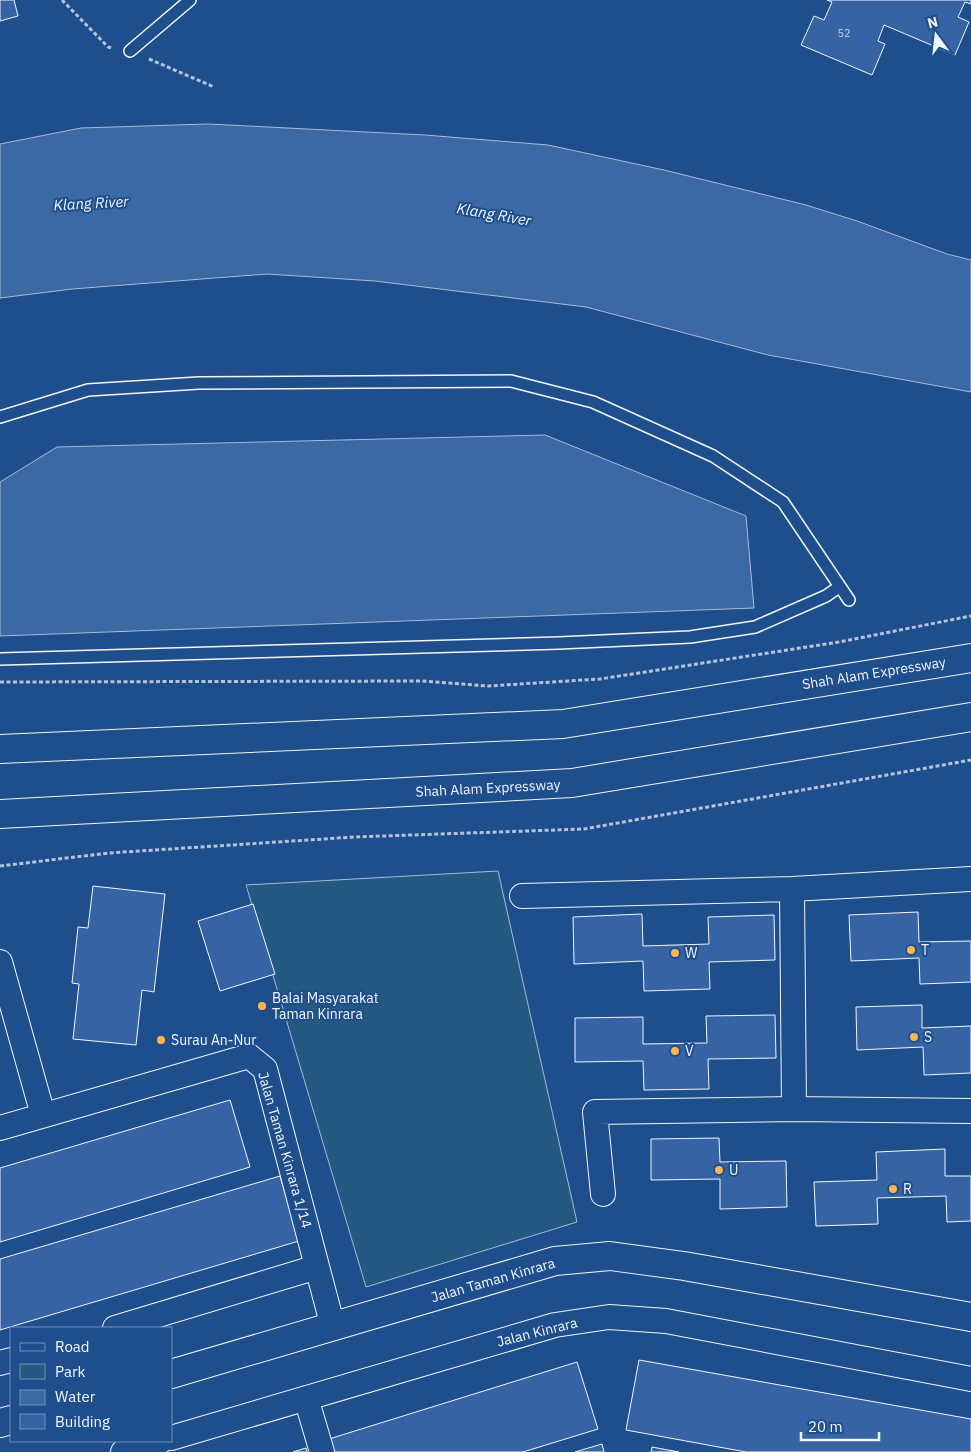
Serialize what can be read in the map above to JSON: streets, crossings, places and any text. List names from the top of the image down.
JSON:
{
  "streets": {
    "main road": ["Shah Alam Expressway", "Jalan Taman Kinrara"],
    "street": ["Jalan Taman Kinrara 1/14", "Jalan Kinrara"]
  },
  "crossings": [
    ["Jalan Taman Kinrara 1/14", "Jalan Taman Kinrara"]
  ],
  "water": ["Klang River"],
  "places": [
    "T",
    "W",
    "Balai Masyarakat Taman Kinrara",
    "S",
    "Surau An-Nur",
    "V",
    "U",
    "R"
  ],
  "house_numbers": ["52"],
  "legend": [
    "Road",
    "Park",
    "Water",
    "Building"
  ],
  "scale_bar": "20 m",
  "north": "top"
}
